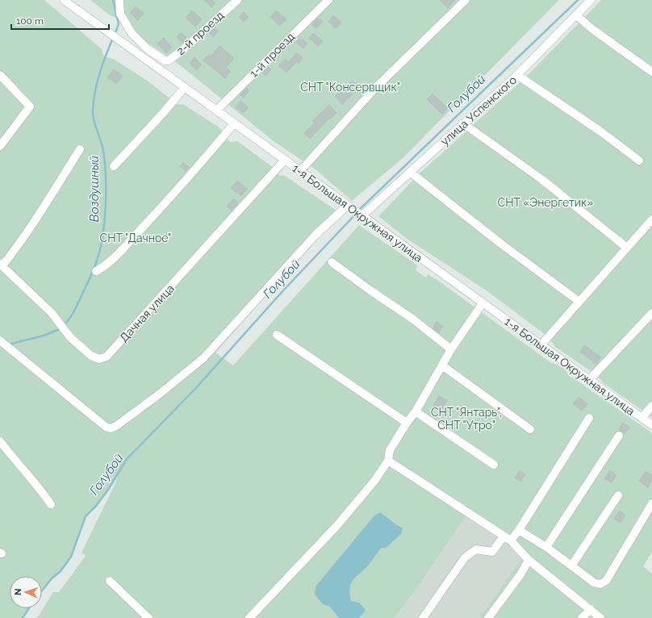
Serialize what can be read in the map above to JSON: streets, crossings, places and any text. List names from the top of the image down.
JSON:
{
  "streets": {
    "street": [
      "2-й проезд",
      "1-й проезд",
      "улица Успенского",
      "1-я Большая Окружная улица",
      "Дачная улица"
    ]
  },
  "crossings": [
    ["1-й проезд", "1-я Большая Окружная улица"],
    ["улица Успенского", "1-я Большая Окружная улица"],
    ["1-я Большая Окружная улица", "Дачная улица"]
  ],
  "water": ["Голубой", "Воздушный"],
  "parks": [
    "СНТ \"Консервщик\"",
    "СНТ «Энергетик»",
    "СНТ \"Дачное\"",
    "СНТ \"Янтарь\", СНТ \"Утро\""
  ],
  "scale_bar": "100 m",
  "north": "left"
}
